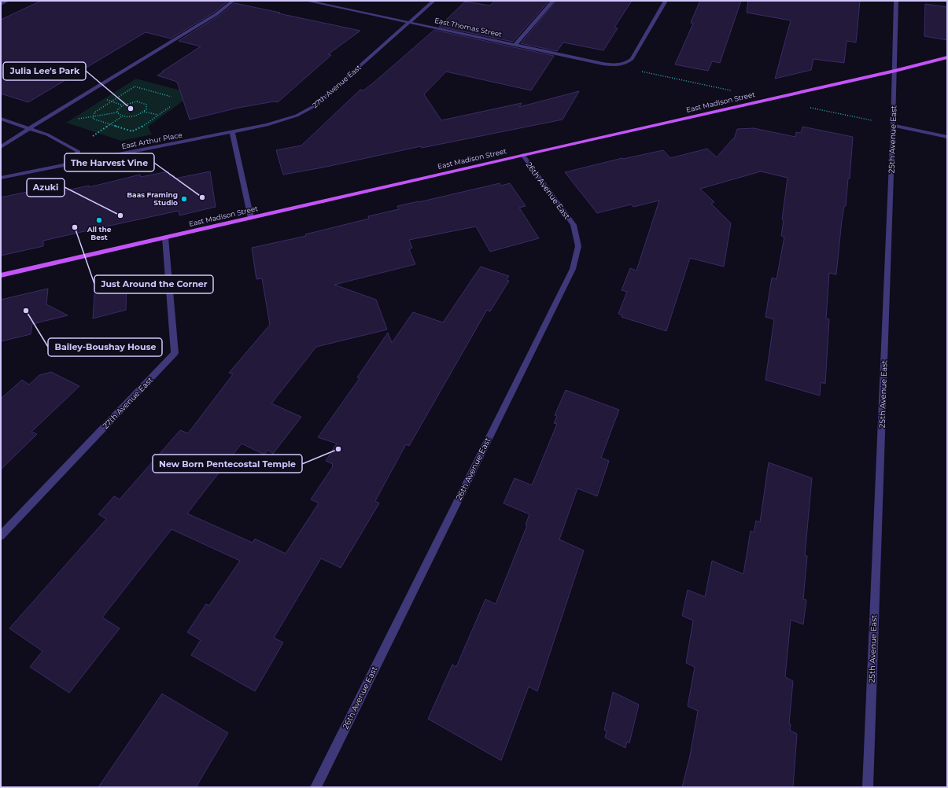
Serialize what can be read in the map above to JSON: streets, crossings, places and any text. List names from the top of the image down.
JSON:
{
  "streets": {
    "main road": ["East Madison Street"],
    "street": [
      "East Thomas Street",
      "27th Avenue East",
      "25th Avenue East",
      "East Arthur Place",
      "26th Avenue East"
    ]
  },
  "crossings": [
    ["East Thomas Street", "27th Avenue East"],
    ["27th Avenue East", "East Madison Street"],
    ["27th Avenue East", "East Arthur Place"],
    ["East Madison Street", "25th Avenue East"],
    ["East Madison Street", "26th Avenue East"]
  ],
  "places": [
    "Julia Lee's Park",
    "The Harvest Vine",
    "Baas Framing Studio",
    "Azuki",
    "All the Best",
    "Just Around the Corner",
    "Bailey-Boushay House",
    "New Born Pentecostal Temple"
  ]
}
